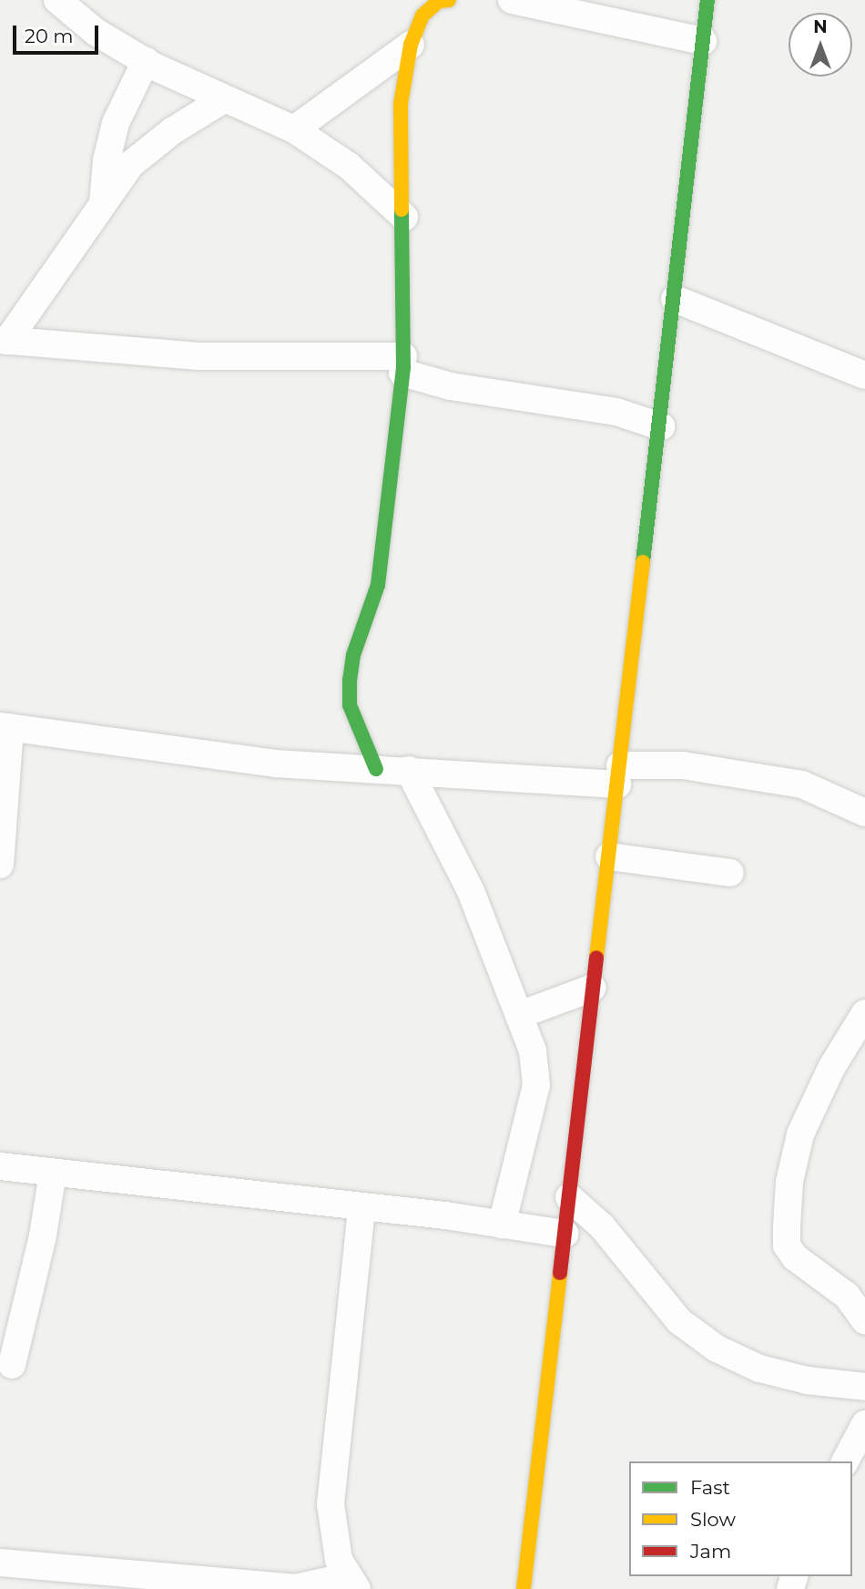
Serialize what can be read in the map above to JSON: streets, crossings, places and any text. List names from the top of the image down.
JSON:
{
  "legend": ["Fast", "Slow", "Jam"],
  "scale_bar": "20 m",
  "north": "top"
}
